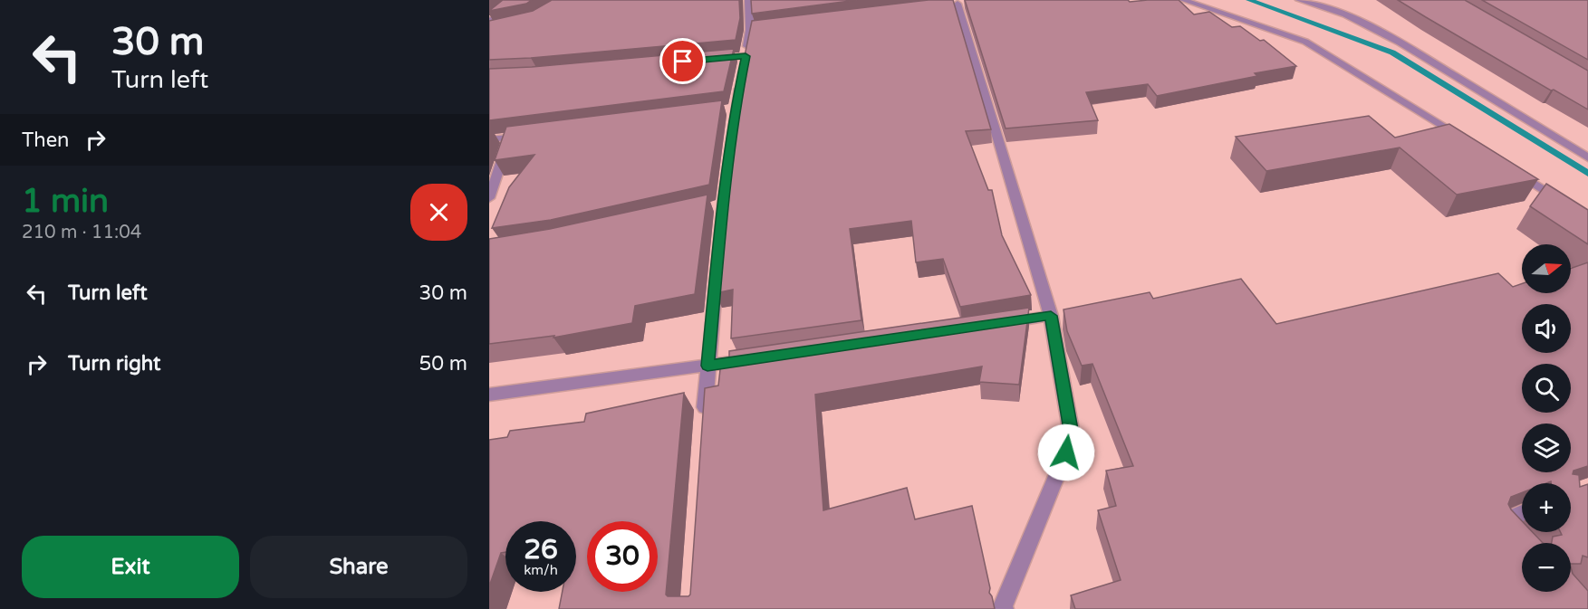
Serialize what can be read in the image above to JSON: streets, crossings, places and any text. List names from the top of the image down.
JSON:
{
  "north": "right",
  "page": {
    "turn": ["30 m", "Turn left"],
    "then": "Then",
    "heading": ["1 min", "210 m · 11:04"],
    "map_buttons": ["+", "−"],
    "list": [
      {
        "name": "Turn left",
        "value": "30 m"
      },
      {
        "name": "Turn right",
        "value": "50 m"
      }
    ],
    "speed": "26 km/h",
    "limit": "30",
    "buttons": ["Exit", "Share"]
  }
}
